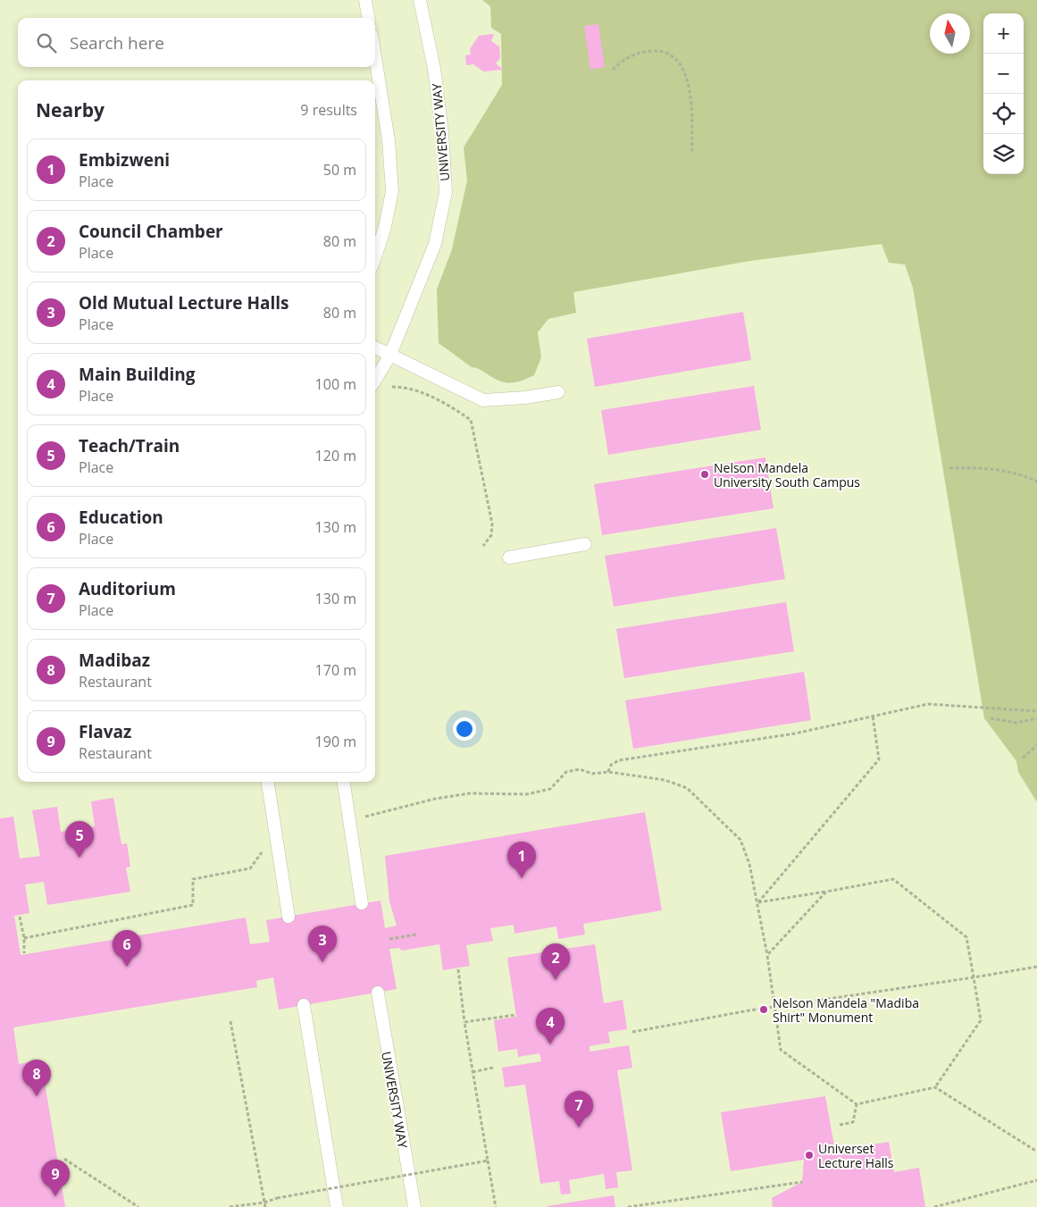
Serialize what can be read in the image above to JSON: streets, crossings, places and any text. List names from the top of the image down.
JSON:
{
  "streets": {
    "lane": ["UNIVERSITY WAY"]
  },
  "places": ["Nelson Mandela University South Campus", "Nelson Mandela \"Madiba Shirt\" Monument", "Universet Lecture Halls"],
  "north": "top",
  "page": {
    "map_buttons": ["+", "−"],
    "search": "Search here",
    "heading": ["Nearby", "9 results"],
    "list": [
      {
        "mark": "1",
        "name": "Embizweni",
        "note": "Place",
        "value": "50 m"
      },
      {
        "mark": "2",
        "name": "Council Chamber",
        "note": "Place",
        "value": "80 m"
      },
      {
        "mark": "3",
        "name": "Old Mutual Lecture Halls",
        "note": "Place",
        "value": "80 m"
      },
      {
        "mark": "4",
        "name": "Main Building",
        "note": "Place",
        "value": "100 m"
      },
      {
        "mark": "5",
        "name": "Teach/Train",
        "note": "Place",
        "value": "120 m"
      },
      {
        "mark": "6",
        "name": "Education",
        "note": "Place",
        "value": "130 m"
      },
      {
        "mark": "7",
        "name": "Auditorium",
        "note": "Place",
        "value": "130 m"
      },
      {
        "mark": "8",
        "name": "Madibaz",
        "note": "Restaurant",
        "value": "170 m"
      },
      {
        "mark": "9",
        "name": "Flavaz",
        "note": "Restaurant",
        "value": "190 m"
      }
    ],
    "pins": [
      "5",
      "1",
      "3",
      "6",
      "2",
      "4",
      "8",
      "7",
      "9"
    ]
  }
}
